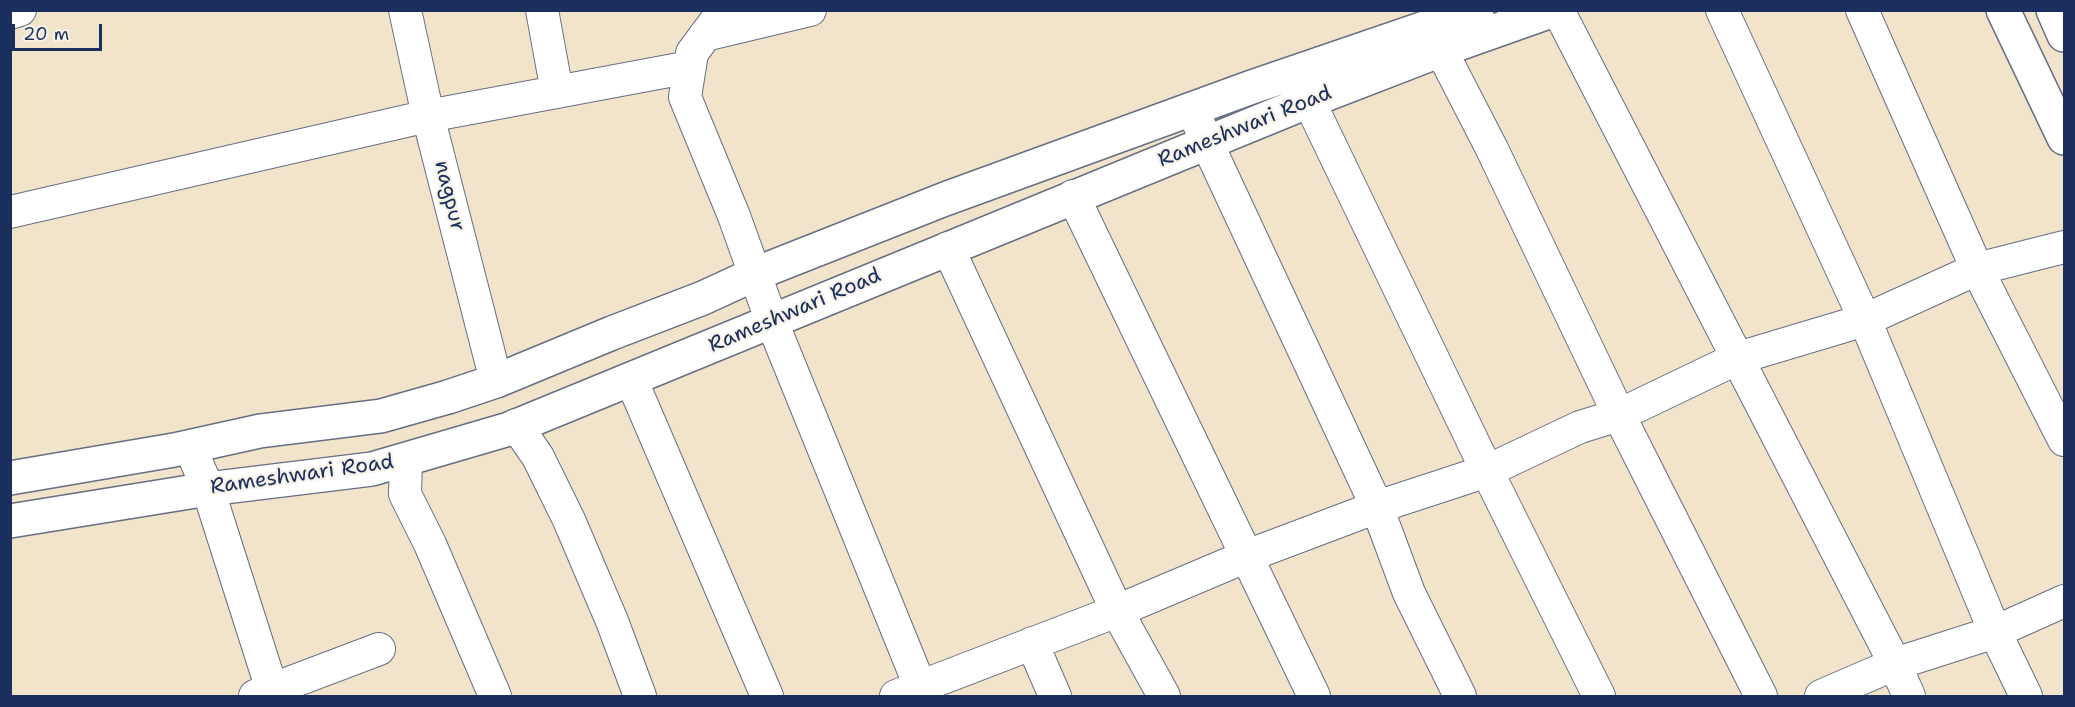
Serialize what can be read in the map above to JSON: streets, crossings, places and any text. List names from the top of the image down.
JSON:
{
  "streets": {
    "main road": ["Rameshwari Road"],
    "street": ["nagpur"]
  },
  "scale_bar": "20 m"
}
